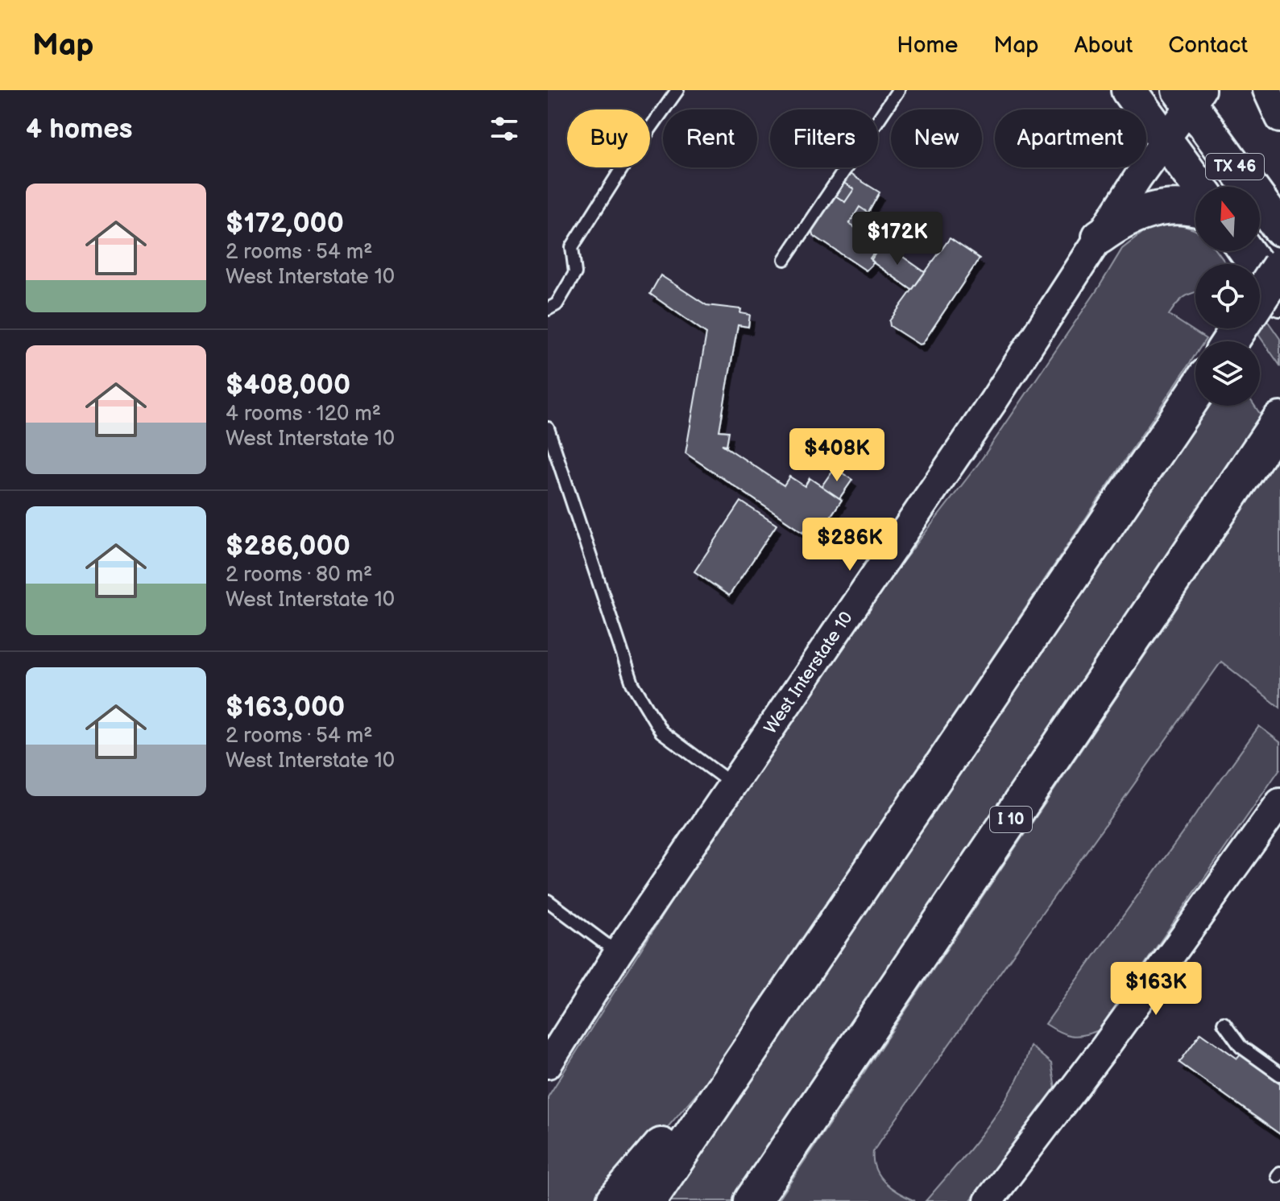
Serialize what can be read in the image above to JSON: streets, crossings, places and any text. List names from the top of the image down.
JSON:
{
  "streets": {
    "highway": ["I 10"],
    "main road": ["TX 46"],
    "street": ["West Interstate 10"]
  },
  "crossings": [
    ["TX 46", "West Interstate 10"]
  ],
  "north": "top",
  "page": {
    "header": "Map",
    "nav": [
      "Home",
      "Map",
      "About",
      "Contact"
    ],
    "heading": "4 homes",
    "chip": [
      "Buy",
      "Rent",
      "Filters",
      "New",
      "Apartment"
    ],
    "list": [
      {
        "name": "$172,000",
        "note": "2 rooms · 54 m² · West Interstate 10"
      },
      {
        "name": "$408,000",
        "note": "4 rooms · 120 m² · West Interstate 10"
      },
      {
        "name": "$286,000",
        "note": "2 rooms · 80 m² · West Interstate 10"
      },
      {
        "name": "$163,000",
        "note": "2 rooms · 54 m² · West Interstate 10"
      }
    ],
    "price": [
      "$172K",
      "$408K",
      "$286K",
      "$163K"
    ]
  }
}
